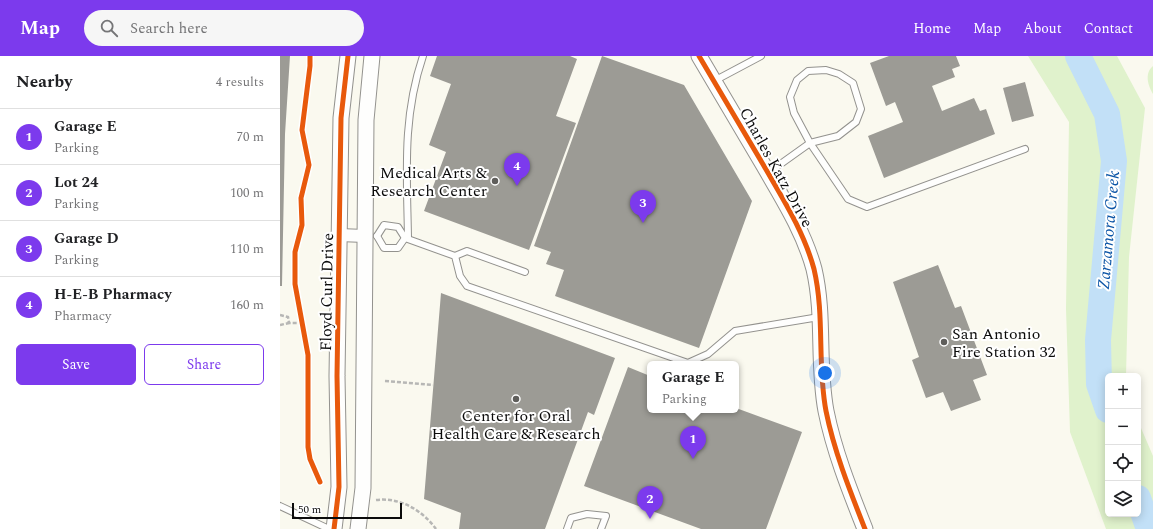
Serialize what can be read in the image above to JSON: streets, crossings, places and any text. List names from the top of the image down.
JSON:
{
  "streets": {
    "street": ["Charles Katz Drive", "Floyd Curl Drive"]
  },
  "water": ["Zarzamora Creek"],
  "places": ["Medical Arts & Research Center", "San Antonio Fire Station 32", "Center for Oral Health Care & Research"],
  "scale_bar": "50 m",
  "page": {
    "header": "Map",
    "search": "Search here",
    "nav": [
      "Home",
      "Map",
      "About",
      "Contact"
    ],
    "heading": ["Nearby", "4 results"],
    "list": [
      {
        "mark": "1",
        "name": "Garage E",
        "note": "Parking",
        "value": "70 m"
      },
      {
        "mark": "2",
        "name": "Lot 24",
        "note": "Parking",
        "value": "100 m"
      },
      {
        "mark": "3",
        "name": "Garage D",
        "note": "Parking",
        "value": "110 m"
      },
      {
        "mark": "4",
        "name": "H-E-B Pharmacy",
        "note": "Pharmacy",
        "value": "160 m"
      }
    ],
    "pins": [
      "4",
      "3",
      "1",
      "2"
    ],
    "buttons": ["Save", "Share"],
    "popup": ["Garage E", "Parking"],
    "map_buttons": ["+", "−"],
    "scale": "50 m"
  }
}
